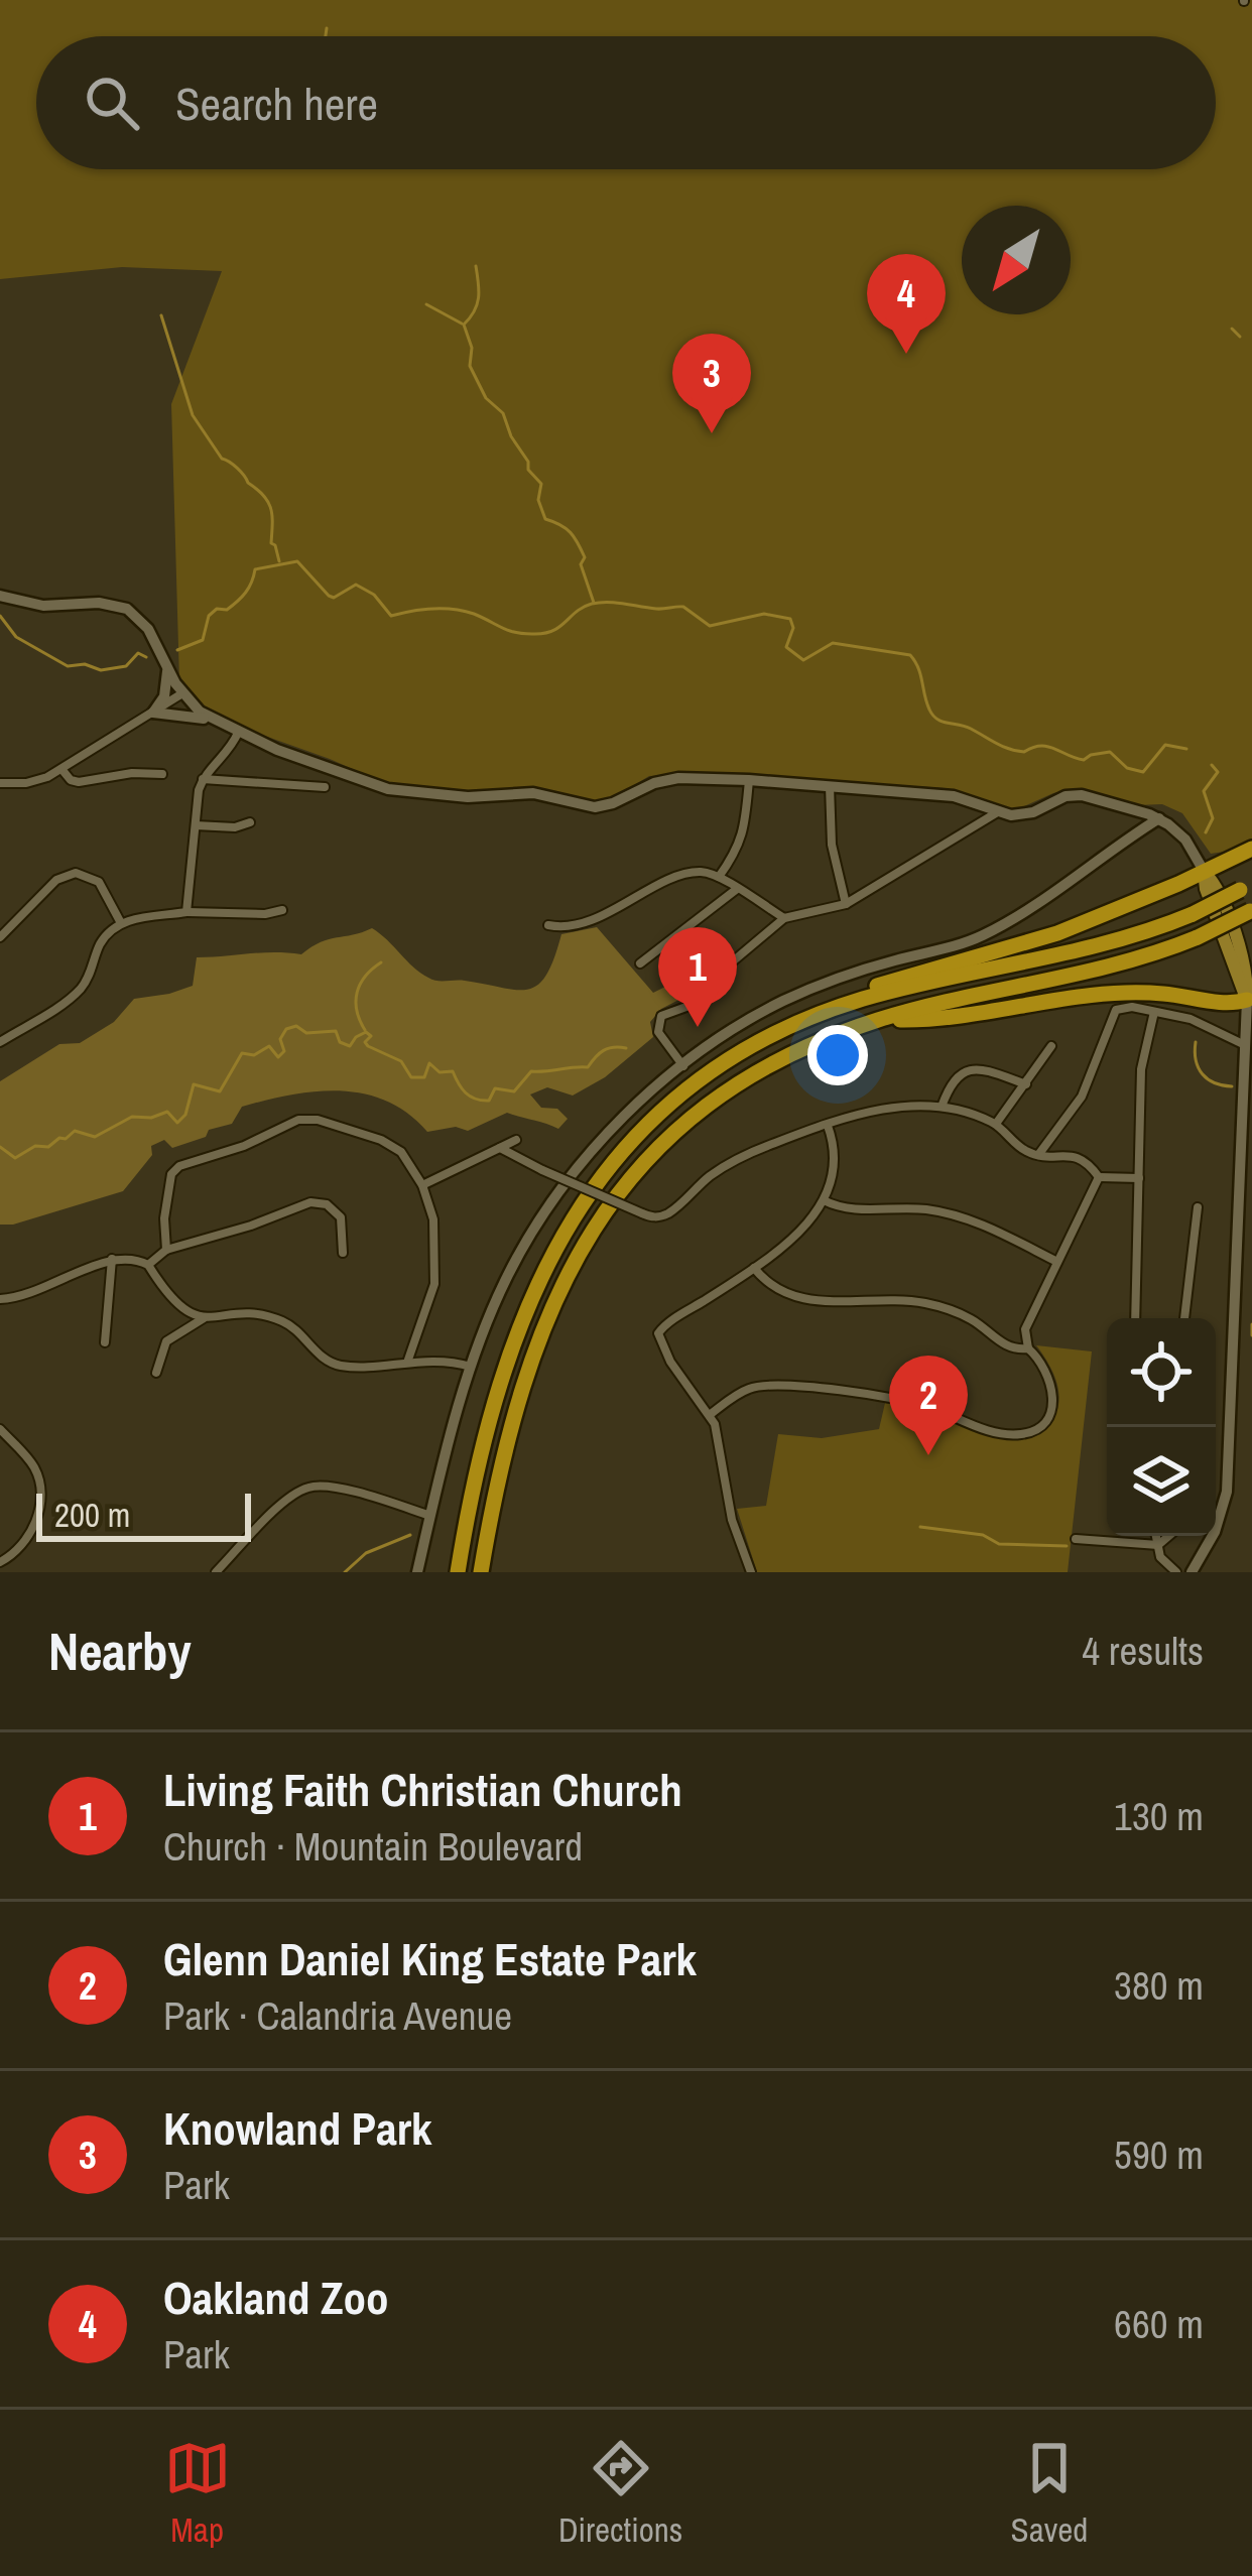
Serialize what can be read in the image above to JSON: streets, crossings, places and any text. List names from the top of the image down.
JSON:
{
  "scale_bar": "200 m",
  "north": "bottom left",
  "page": {
    "search": "Search here",
    "pins": [
      "4",
      "3",
      "1",
      "2"
    ],
    "scale": "200 m",
    "heading": ["Nearby", "4 results"],
    "list": [
      {
        "mark": "1",
        "name": "Living Faith Christian Church",
        "note": "Church · Mountain Boulevard",
        "value": "130 m"
      },
      {
        "mark": "2",
        "name": "Glenn Daniel King Estate Park",
        "note": "Park · Calandria Avenue",
        "value": "380 m"
      },
      {
        "mark": "3",
        "name": "Knowland Park",
        "note": "Park",
        "value": "590 m"
      },
      {
        "mark": "4",
        "name": "Oakland Zoo",
        "note": "Park",
        "value": "660 m"
      }
    ],
    "nav": ["Map", "Directions", "Saved"]
  }
}
